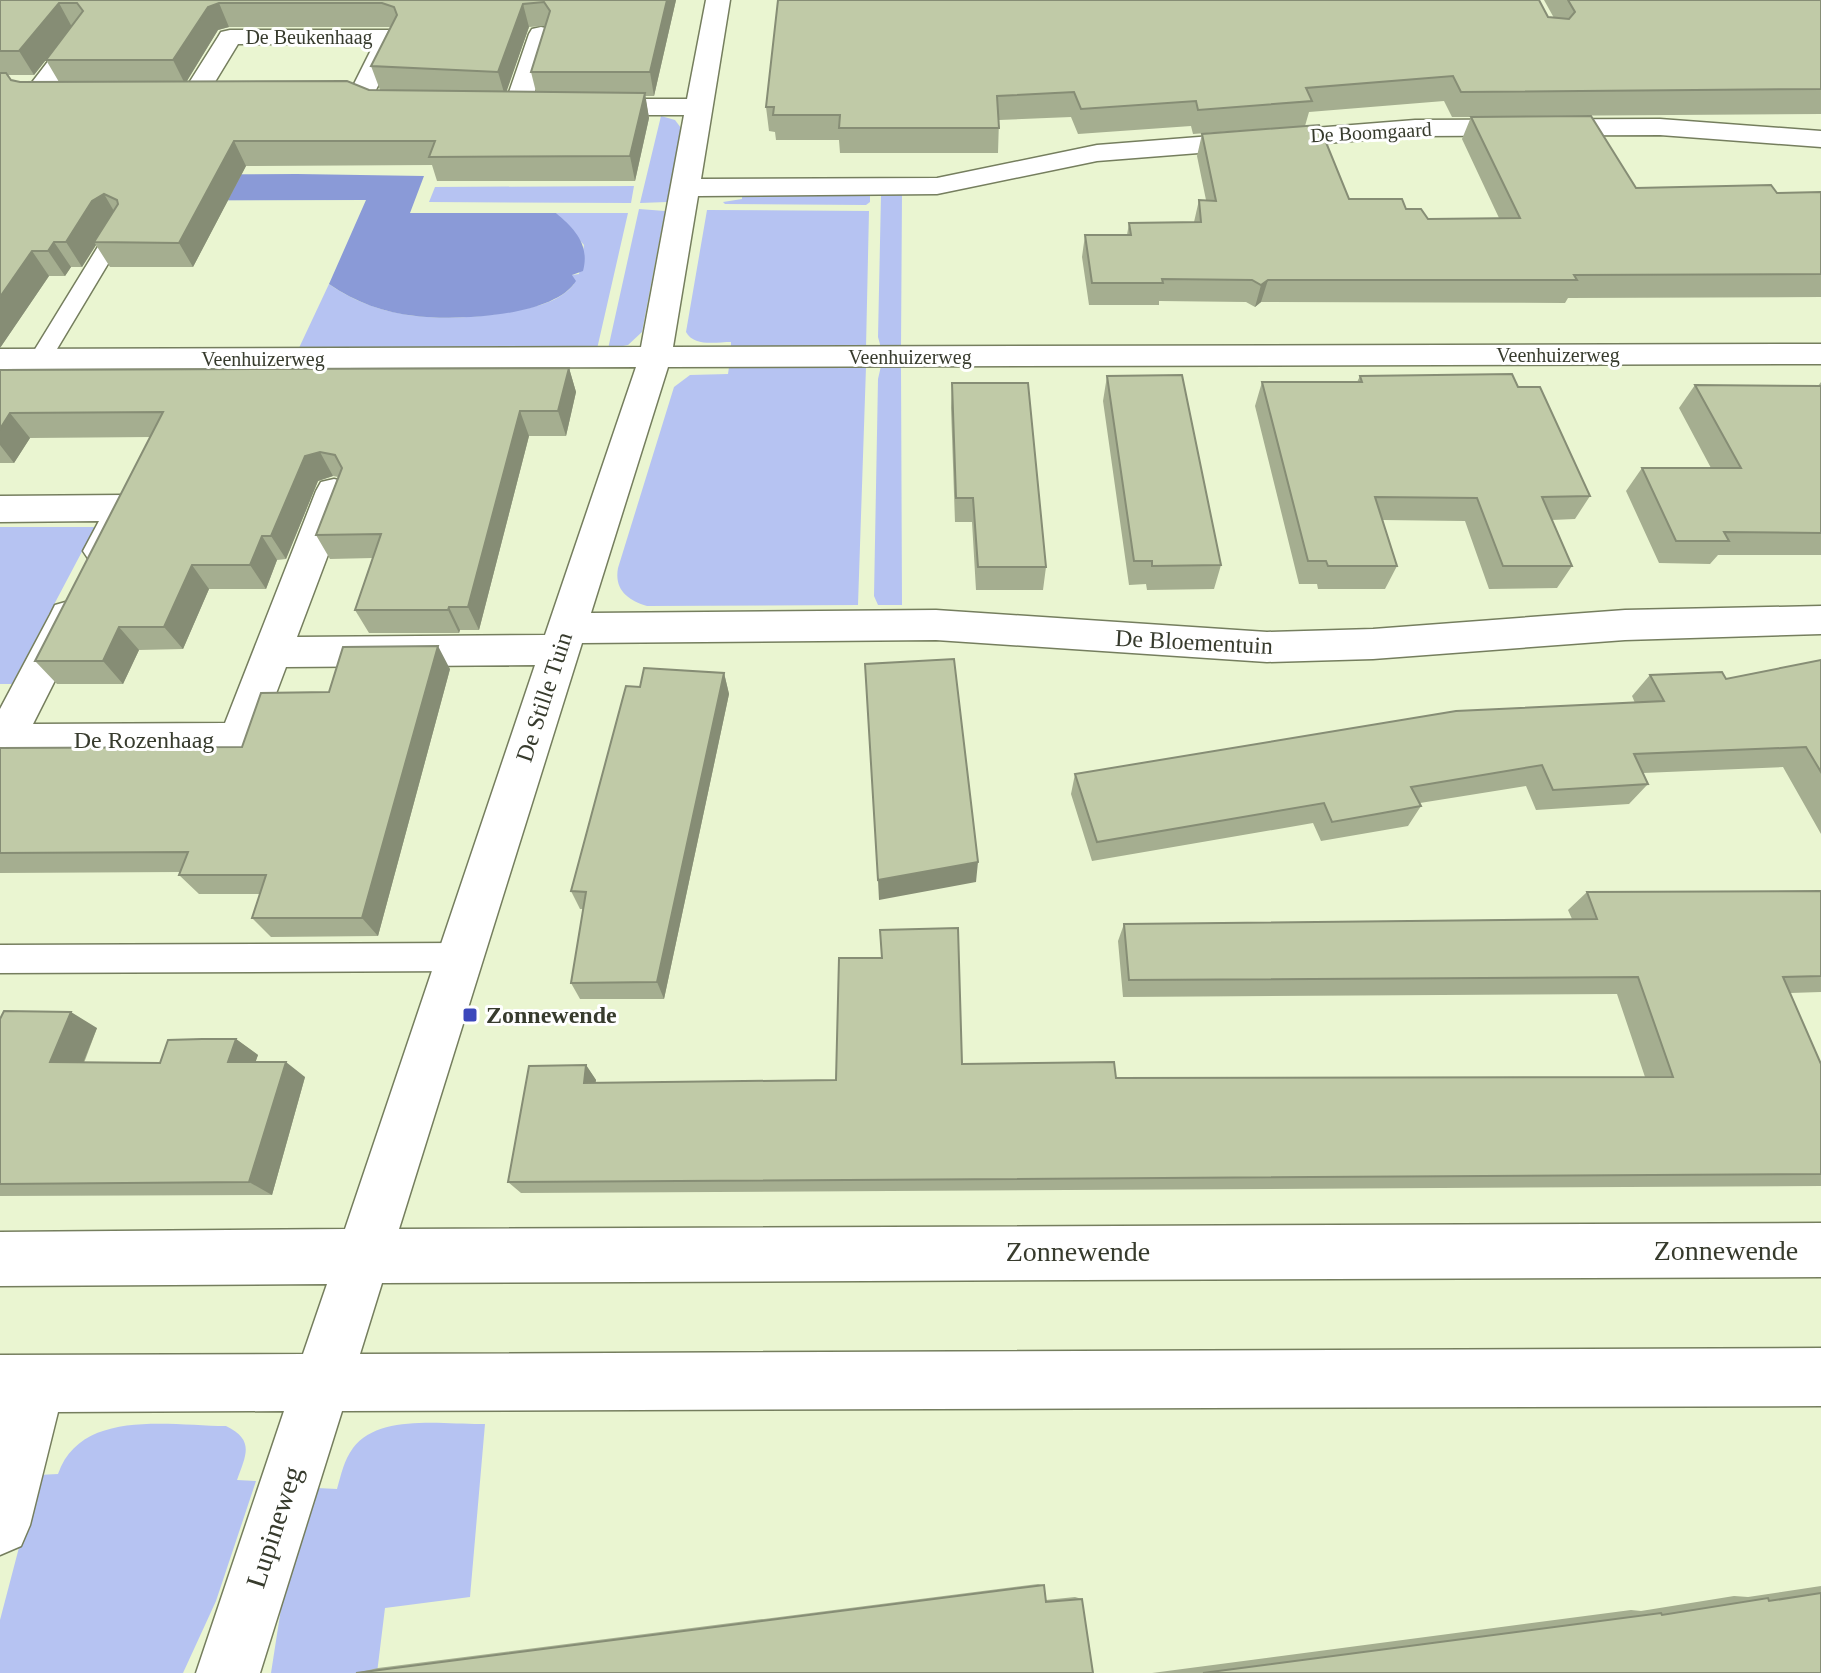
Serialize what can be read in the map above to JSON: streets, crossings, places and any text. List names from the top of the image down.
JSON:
{
  "streets": {
    "street": [
      "De Beukenhaag",
      "De Boomgaard",
      "Veenhuizerweg",
      "De Bloementuin",
      "De Stille Tuin",
      "De Rozenhaag",
      "Zonnewende",
      "Lupineweg"
    ]
  },
  "crossings": [
    ["De Boomgaard", "De Stille Tuin"],
    ["Veenhuizerweg", "De Stille Tuin"],
    ["De Bloementuin", "De Stille Tuin"],
    ["De Stille Tuin", "Zonnewende"],
    ["De Stille Tuin", "Lupineweg"]
  ],
  "places": {
    "transit": ["Zonnewende"]
  }
}
